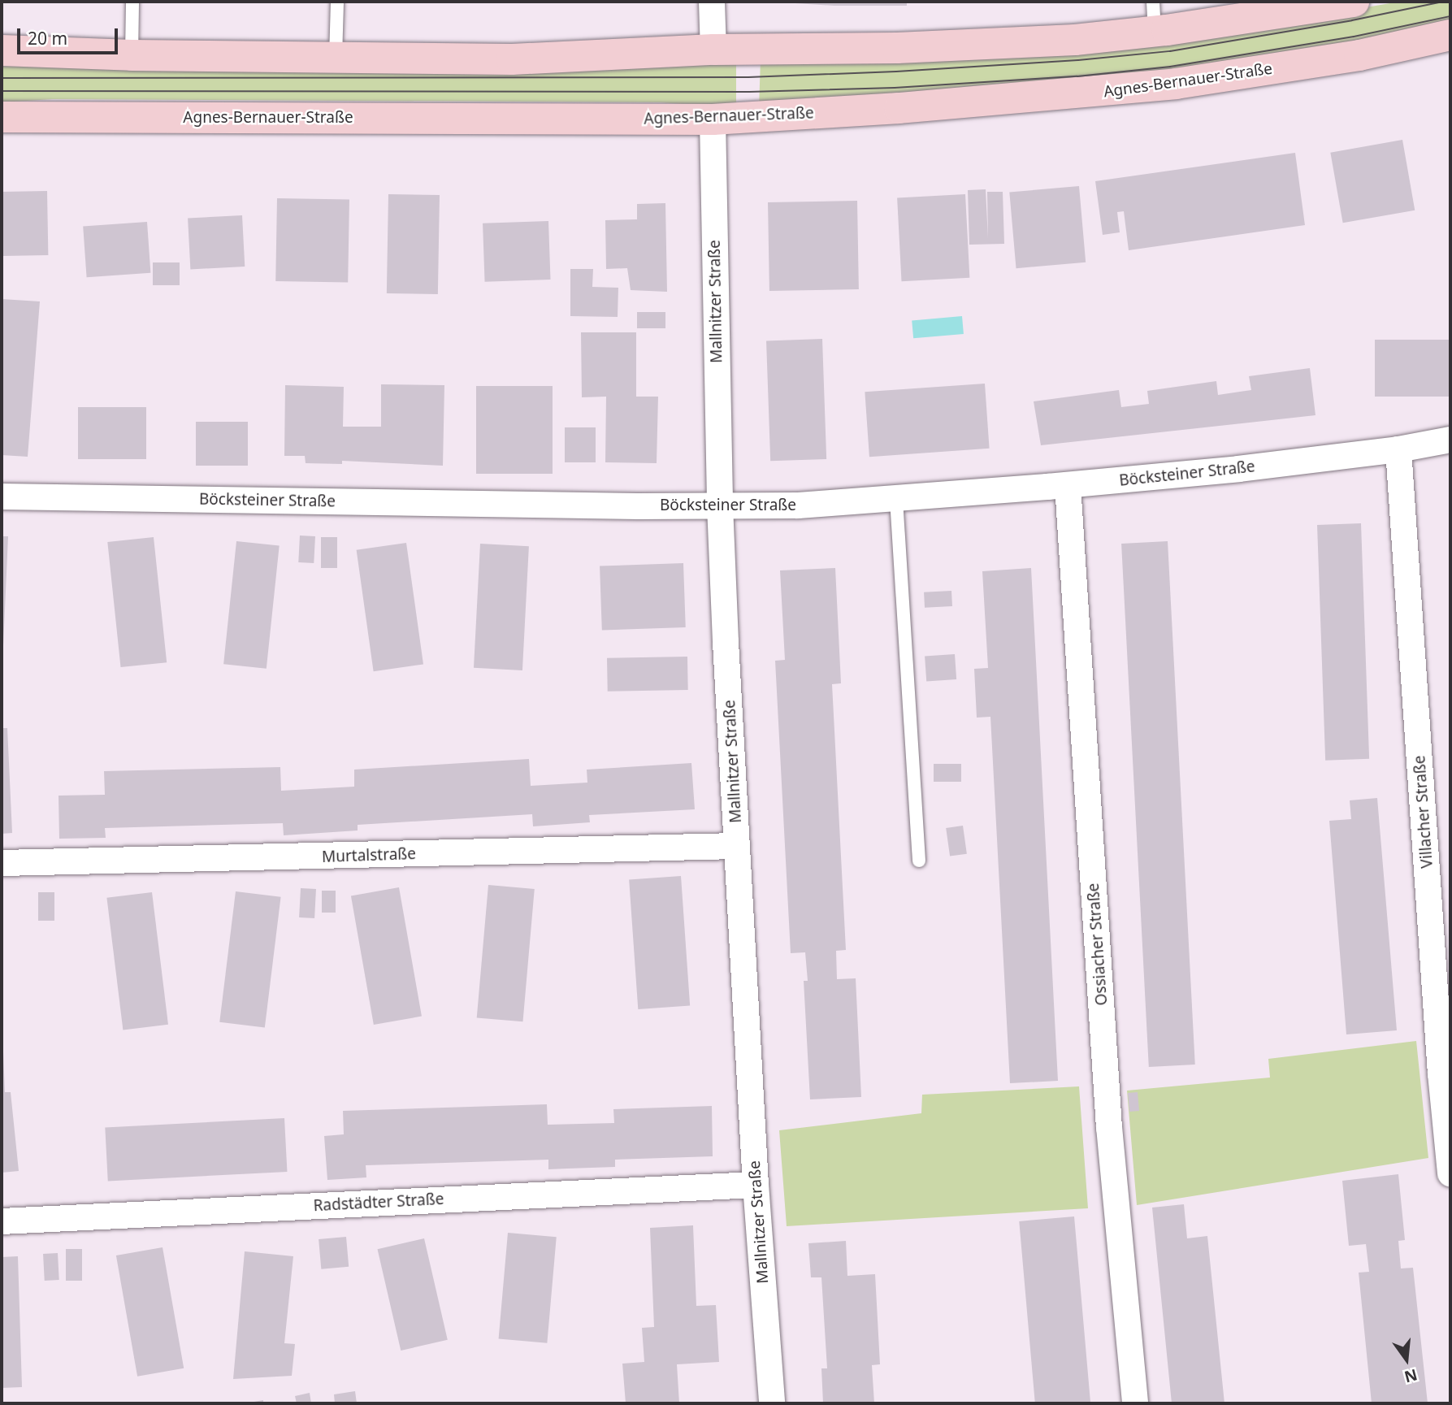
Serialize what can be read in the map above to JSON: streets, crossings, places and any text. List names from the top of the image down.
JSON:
{
  "streets": {
    "main road": ["Agnes-Bernauer-Straße"],
    "street": [
      "Mallnitzer Straße",
      "Böcksteiner Straße",
      "Villacher Straße",
      "Murtalstraße",
      "Ossiacher Straße",
      "Radstädter Straße"
    ]
  },
  "crossings": [
    ["Agnes-Bernauer-Straße", "Mallnitzer Straße"],
    ["Mallnitzer Straße", "Böcksteiner Straße"],
    ["Mallnitzer Straße", "Murtalstraße"],
    ["Mallnitzer Straße", "Radstädter Straße"],
    ["Böcksteiner Straße", "Villacher Straße"],
    ["Böcksteiner Straße", "Ossiacher Straße"]
  ],
  "scale_bar": "20 m",
  "north": "bottom"
}
